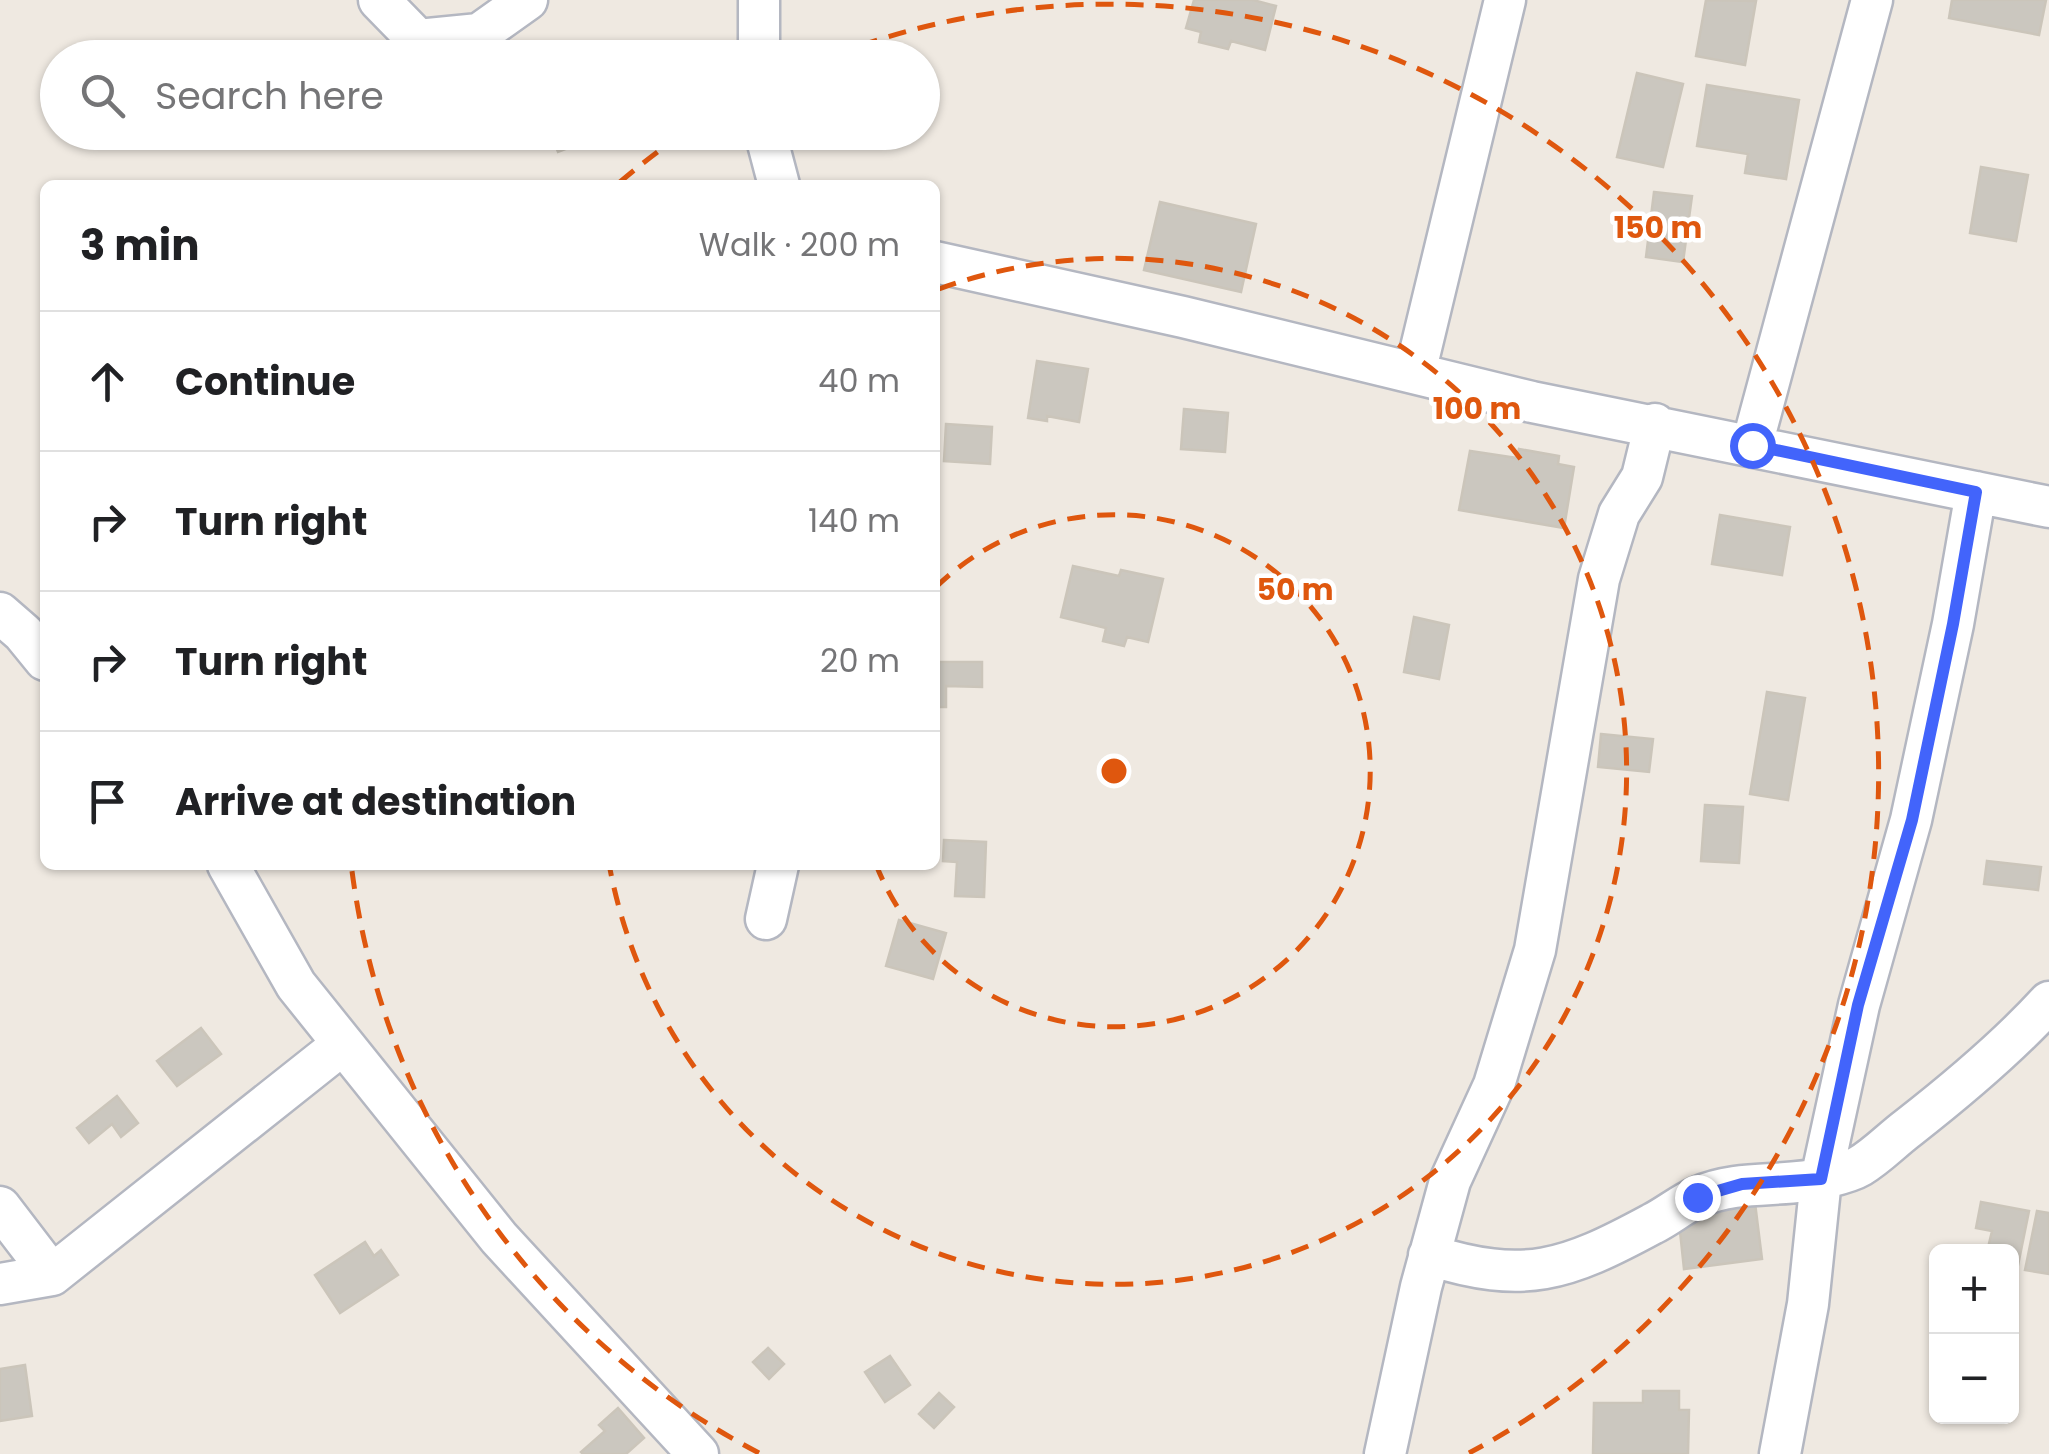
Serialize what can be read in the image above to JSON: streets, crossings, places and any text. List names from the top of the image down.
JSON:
{
  "page": {
    "search": "Search here",
    "heading": ["3 min", "Walk · 200 m"],
    "list": [
      ["Continue", "40 m"],
      ["Turn right", "140 m"],
      ["Turn right", "20 m"],
      "Arrive at destination"
    ],
    "map_buttons": ["+", "−"]
  },
  "rings": ["150 m", "100 m", "50 m"]
}
